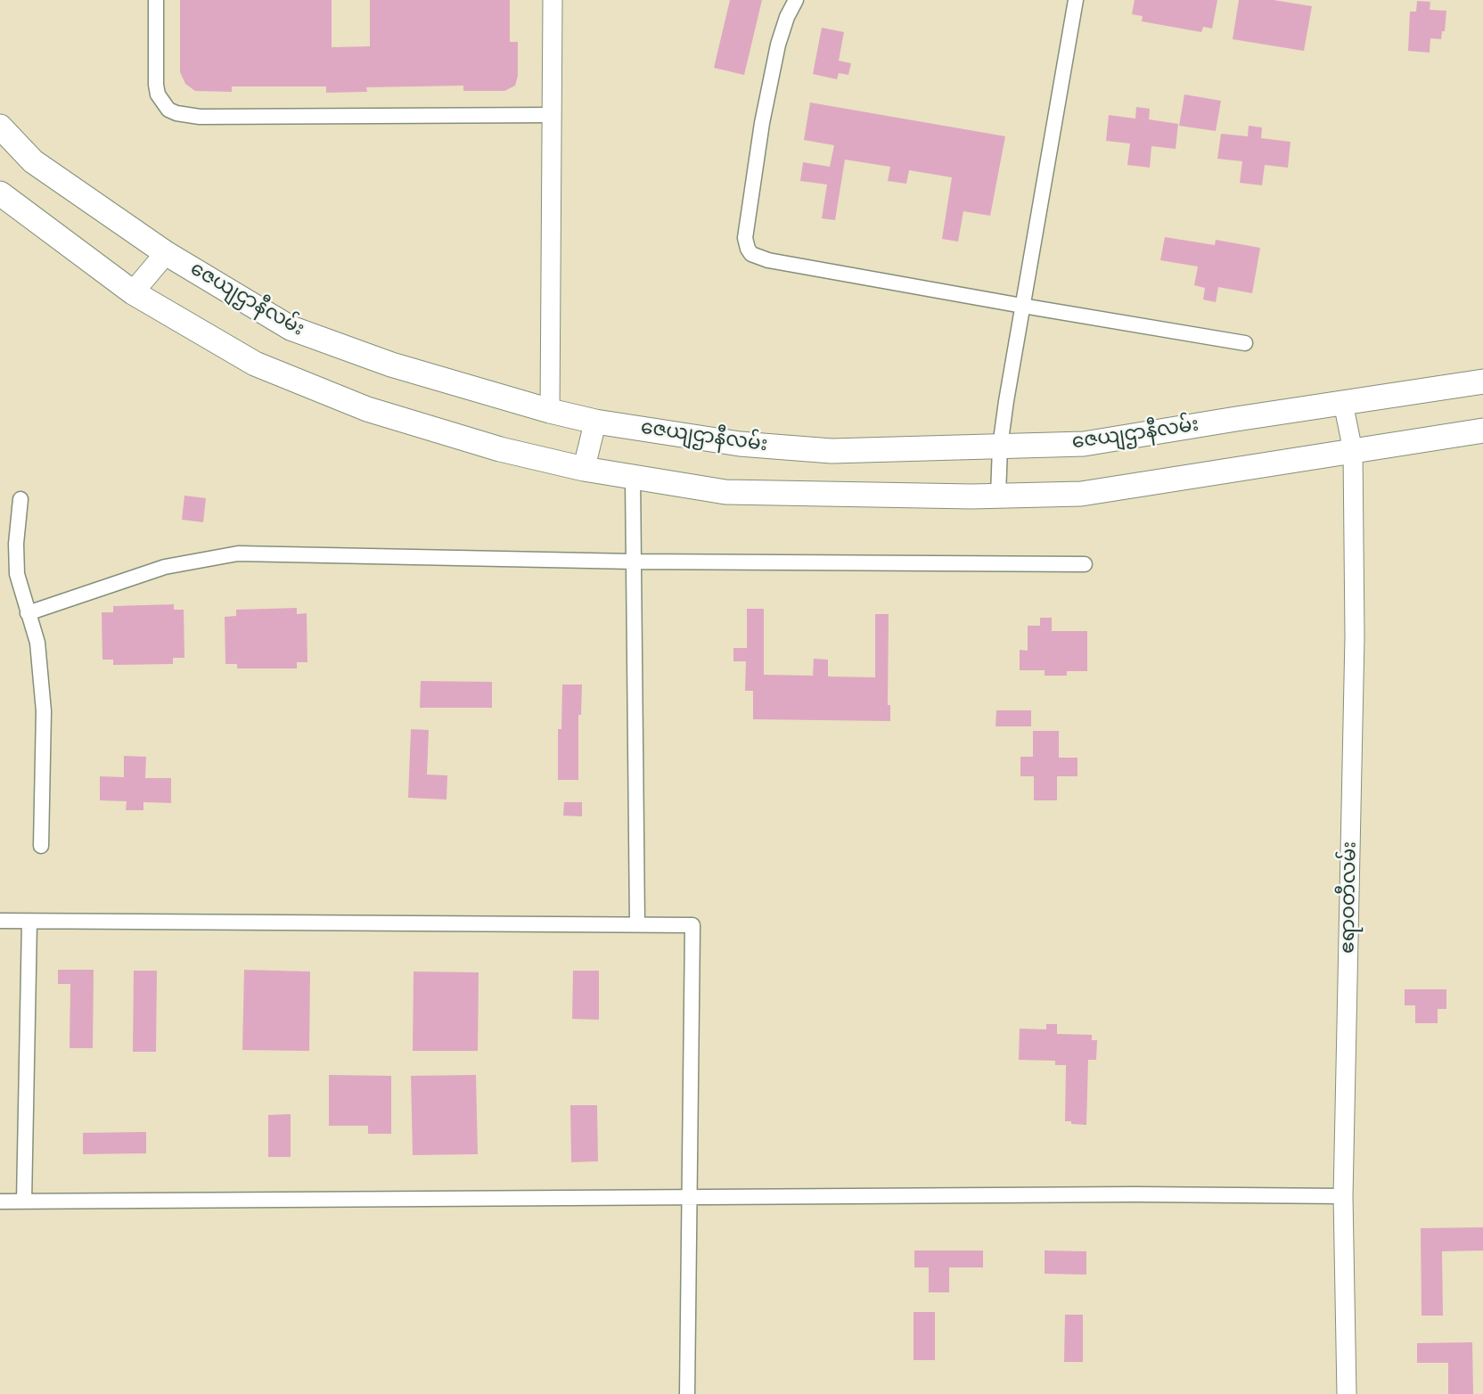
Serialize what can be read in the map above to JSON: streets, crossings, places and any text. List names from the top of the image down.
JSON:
{
  "streets": {
    "main road": ["ဇေယျဌာနီလမ်း"],
    "street": ["ဧရာဝတီလမ်း"]
  },
  "crossings": [
    ["ဇေယျဌာနီလမ်း", "ဧရာဝတီလမ်း"]
  ]
}
